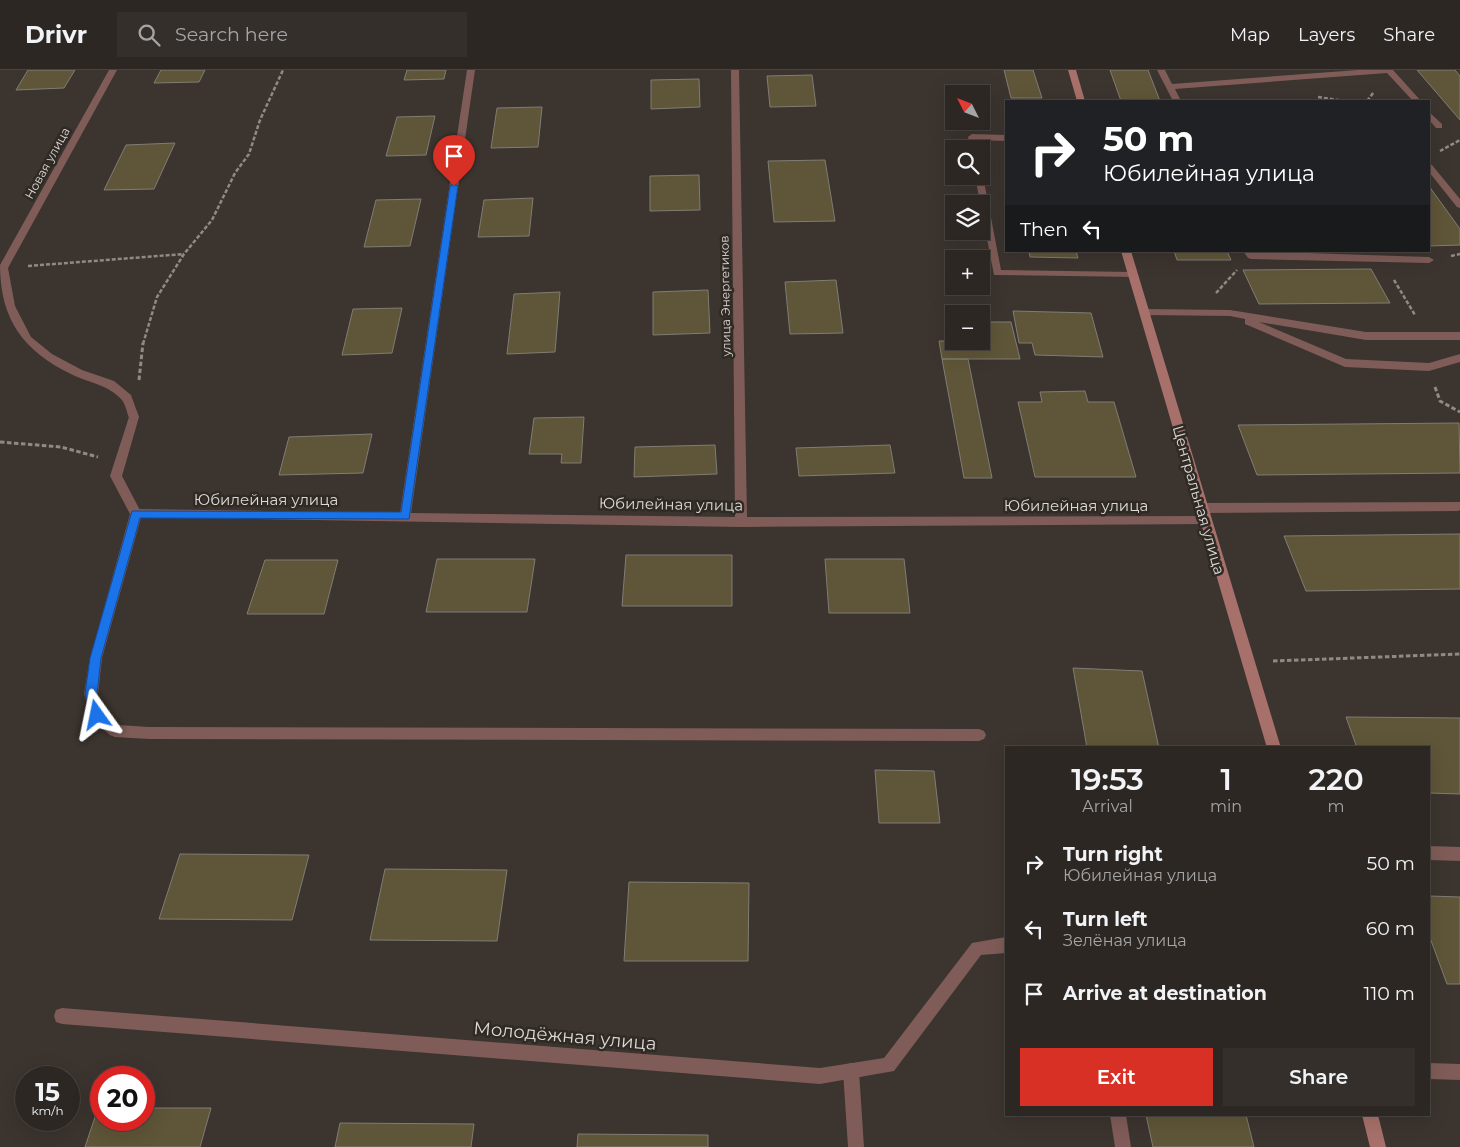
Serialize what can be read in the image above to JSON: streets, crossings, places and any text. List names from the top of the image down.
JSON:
{
  "streets": {
    "street": [
      "Новая улица",
      "улица Энергетиков",
      "Юбилейная улица",
      "Центральная улица",
      "Молодёжная улица"
    ]
  },
  "crossings": [
    ["улица Энергетиков", "Юбилейная улица"],
    ["Юбилейная улица", "Центральная улица"]
  ],
  "north": "top left",
  "page": {
    "header": "Drivr",
    "search": "Search here",
    "nav": ["Map", "Layers", "Share"],
    "map_buttons": ["+", "−"],
    "turn": ["50 m", "Юбилейная улица"],
    "then": "Then",
    "eta": [
      "19:53",
      "Arrival",
      "1",
      "min",
      "220",
      "m"
    ],
    "list": [
      {
        "name": "Turn right",
        "note": "Юбилейная улица",
        "value": "50 m"
      },
      {
        "name": "Turn left",
        "note": "Зелёная улица",
        "value": "60 m"
      },
      {
        "name": "Arrive at destination",
        "value": "110 m"
      }
    ],
    "buttons": ["Exit", "Share"],
    "speed": "15 km/h",
    "limit": "20"
  }
}
